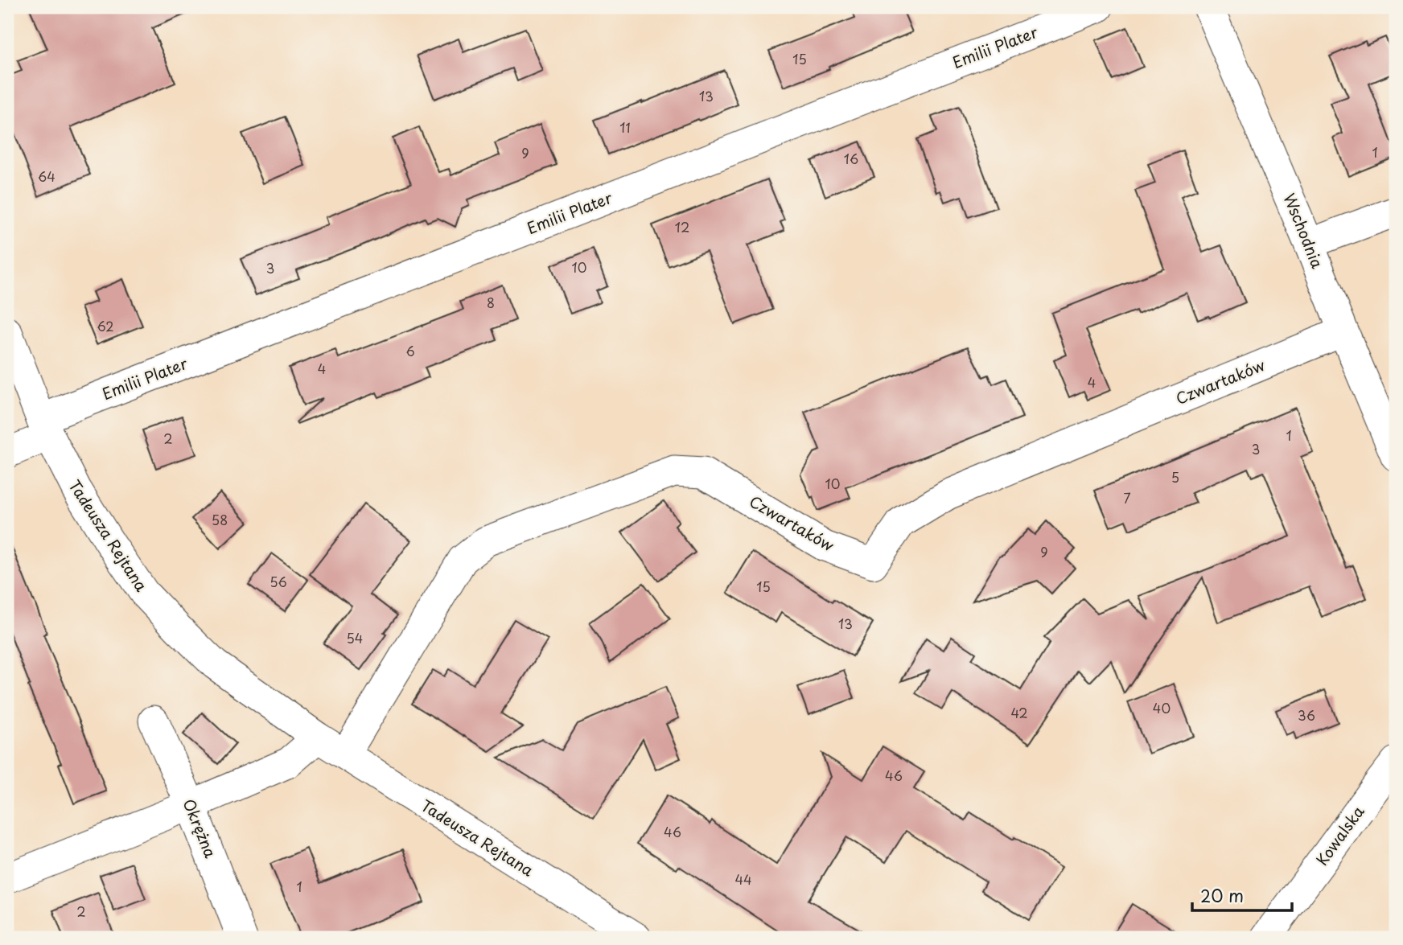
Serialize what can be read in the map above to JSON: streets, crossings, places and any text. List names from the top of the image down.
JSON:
{
  "streets": {
    "street": [
      "Emilii Plater",
      "Wschodnia",
      "Czwartaków",
      "Tadeusza Rejtana",
      "Okrężna",
      "Kowalska"
    ]
  },
  "crossings": [
    ["Emilii Plater", "Tadeusza Rejtana"],
    ["Wschodnia", "Czwartaków"],
    ["Czwartaków", "Tadeusza Rejtana"]
  ],
  "house_numbers": [
    "15",
    "13",
    "11",
    "1",
    "9",
    "16",
    "64",
    "12",
    "10",
    "3",
    "8",
    "62",
    "6",
    "4",
    "4",
    "1",
    "2",
    "3",
    "5",
    "10",
    "7",
    "58",
    "9",
    "56",
    "15",
    "13",
    "54",
    "40",
    "42",
    "36",
    "46",
    "46",
    "44",
    "1",
    "2"
  ],
  "scale_bar": "20 m"
}
